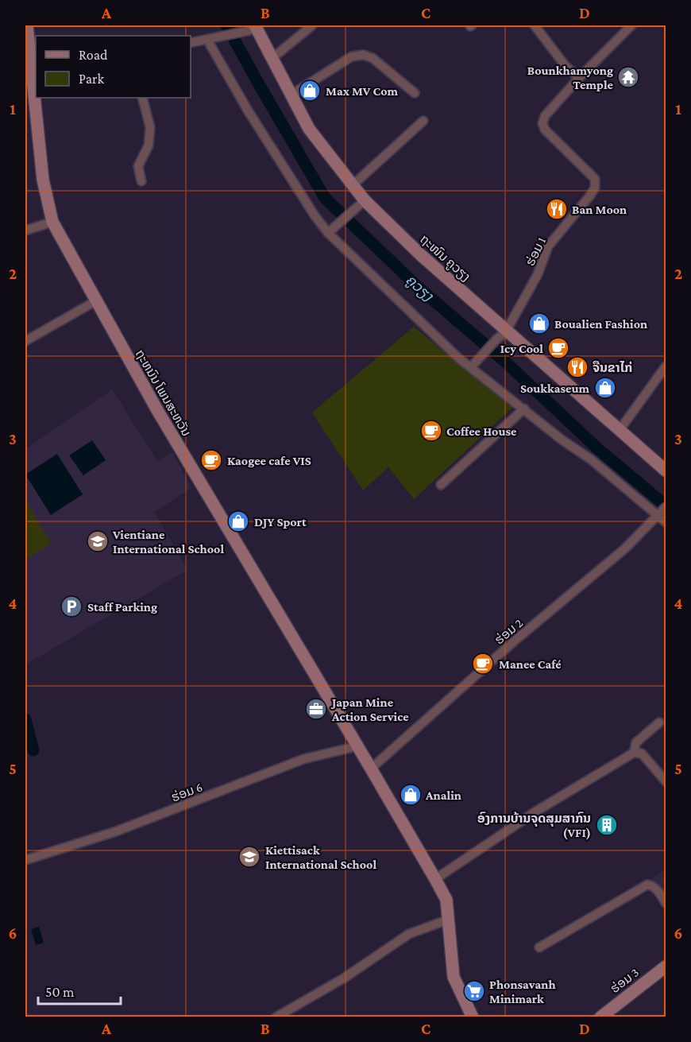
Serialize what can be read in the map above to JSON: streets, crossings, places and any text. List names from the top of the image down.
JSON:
{
  "streets": {
    "street": [
      "ຮ່ອມ 1",
      "ຖະໜົນ ຄູວຽງ",
      "ຖະຫນົນ ໂພນສະຫວັນ",
      "ຮ່ອມ 2",
      "ຮ່ອມ 6",
      "ຮ່ອມ 3"
    ]
  },
  "crossings": [
    ["ຮ່ອມ 1", "ຖະໜົນ ຄູວຽງ"],
    ["ຖະຫນົນ ໂພນສະຫວັນ", "ຮ່ອມ 2"],
    ["ຖະຫນົນ ໂພນສະຫວັນ", "ຮ່ອມ 6"]
  ],
  "water": ["ຄູວຽງ"],
  "places": {
    "temple": ["Bounkhamyong Temple"],
    "shop": [
      "Max MV Com",
      "Boualien Fashion",
      "Soukkaseum",
      "DJY Sport",
      "Analin"
    ],
    "restaurant": ["Ban Moon", "ຈືນຂາໄກ່"],
    "cafe": [
      "Icy Cool",
      "Coffee House",
      "Kaogee cafe VIS",
      "Manee Café"
    ],
    "school or university": ["Vientiane International School", "Kiettisack International School"],
    "parking": ["Staff Parking"],
    "office": ["Japan Mine Action Service"],
    "building": ["ອົງການບ້ານຈຸດສຸມສາກົນ (VFI)"],
    "supermarket": ["Phonsavanh Minimark"]
  },
  "legend": ["Road", "Park"],
  "scale_bar": "50 m",
  "grid": {
    "columns": [
      "A",
      "B",
      "C",
      "D"
    ],
    "rows": [
      "1",
      "2",
      "3",
      "4",
      "5",
      "6"
    ]
  }
}
